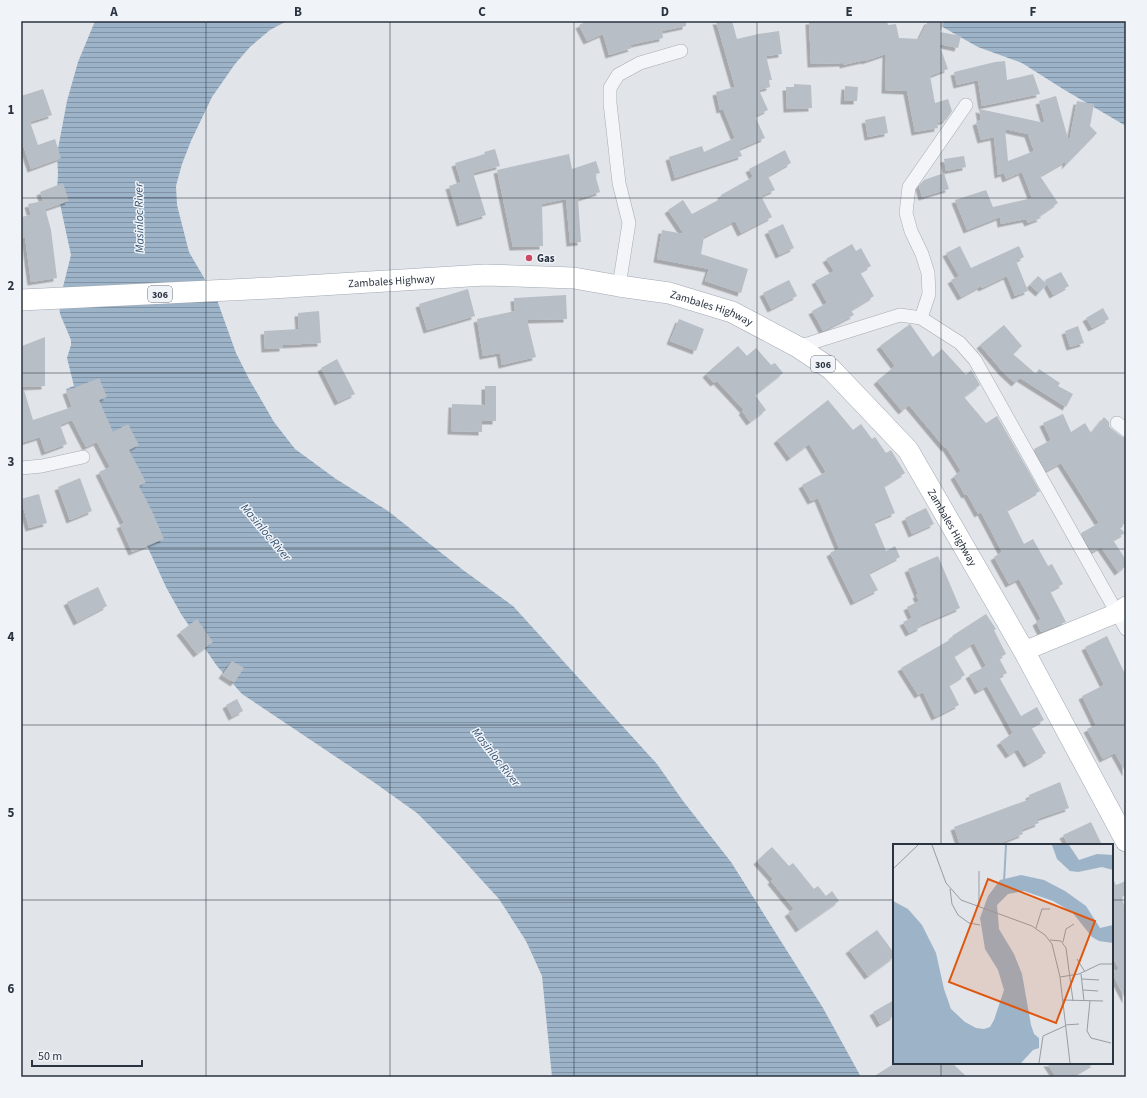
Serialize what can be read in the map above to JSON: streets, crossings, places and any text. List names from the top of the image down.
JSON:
{
  "streets": {
    "main road": ["Zambales Highway", "306"]
  },
  "water": ["Masinloc River"],
  "places": ["Gas"],
  "scale_bar": "50 m",
  "grid": {
    "columns": [
      "A",
      "B",
      "C",
      "D",
      "E",
      "F"
    ],
    "rows": [
      "1",
      "2",
      "3",
      "4",
      "5",
      "6"
    ]
  }
}
